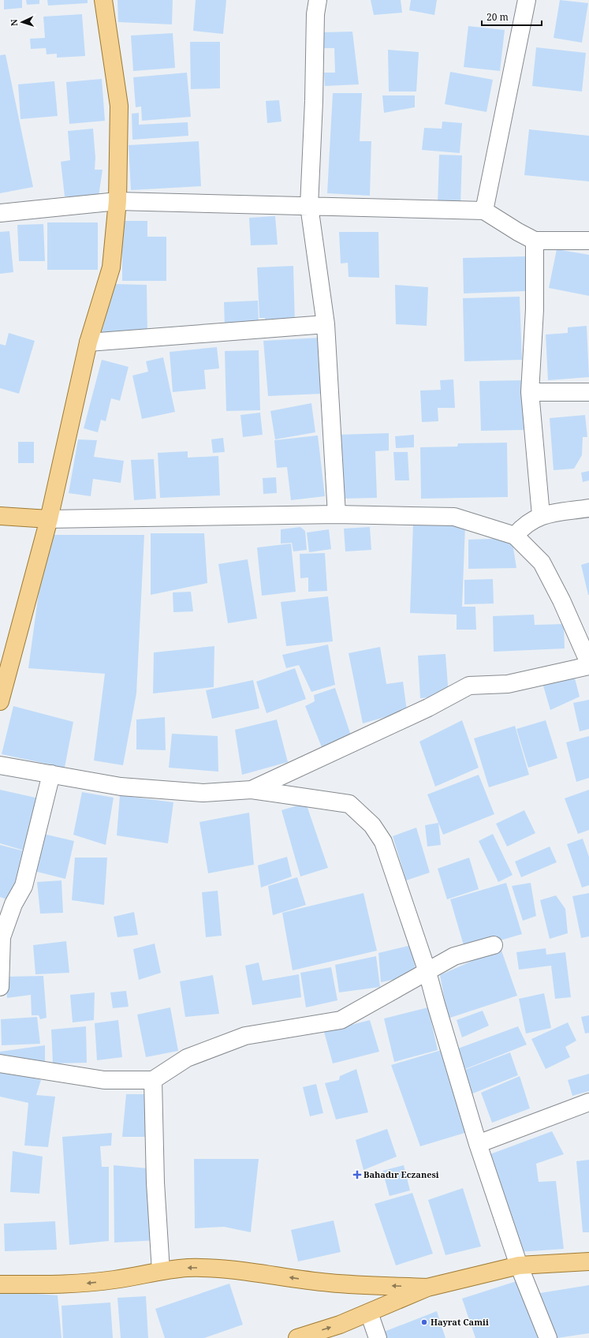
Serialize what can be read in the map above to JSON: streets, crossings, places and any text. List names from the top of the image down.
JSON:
{
  "places": {
    "health": ["Bahadır Eczanesi"],
    "other": ["Hayrat Camii"]
  },
  "scale_bar": "20 m",
  "north": "left"
}
